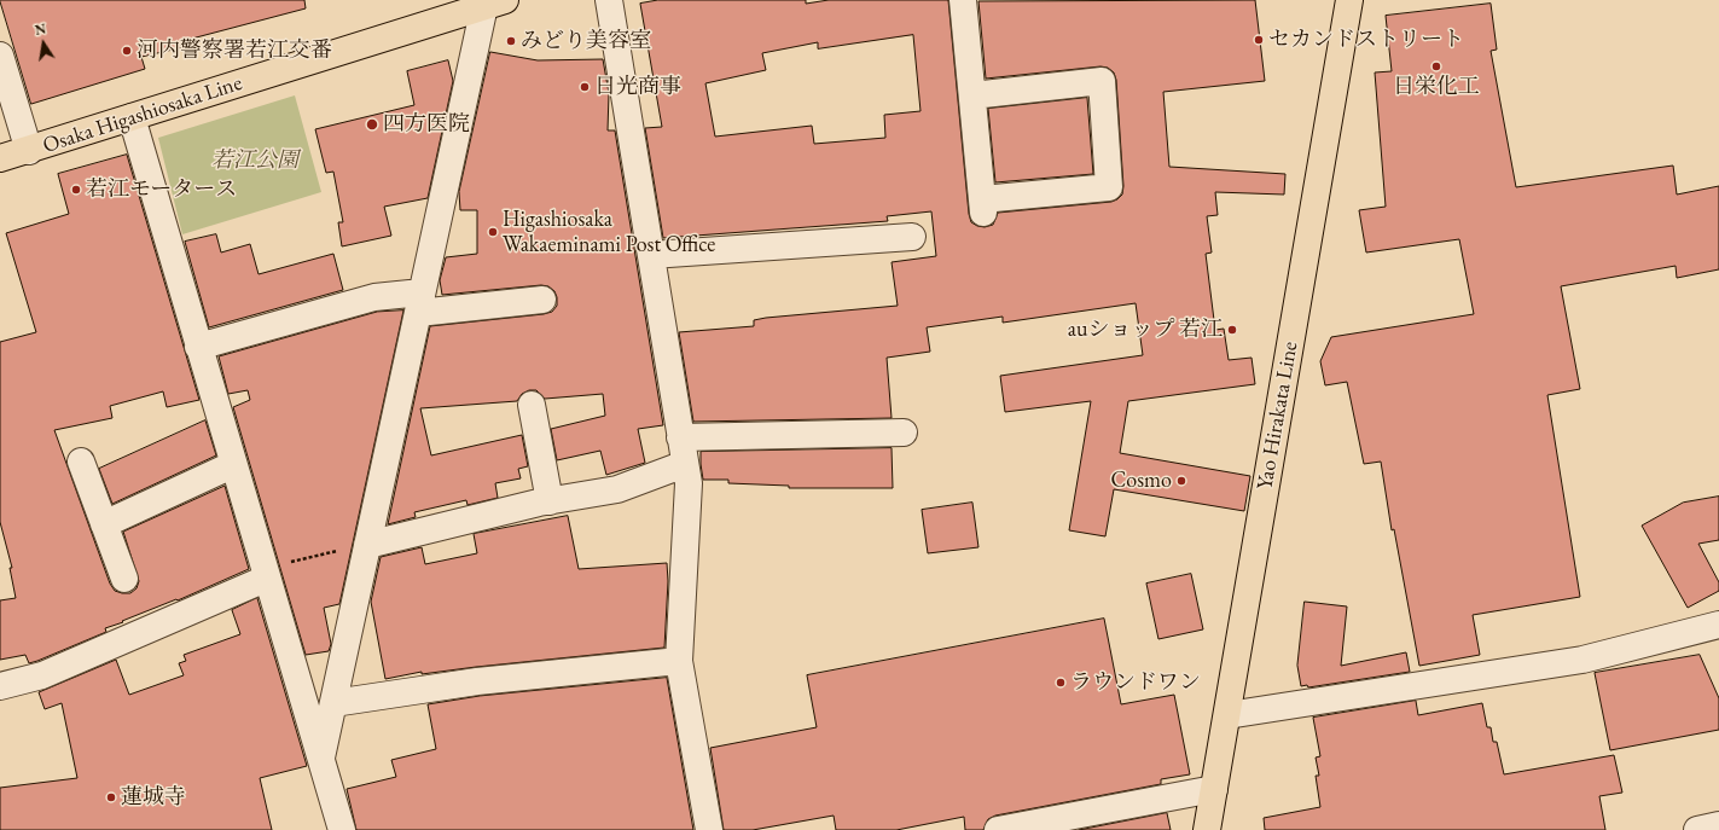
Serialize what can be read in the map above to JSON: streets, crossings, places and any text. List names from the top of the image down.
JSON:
{
  "streets": {
    "main road": ["Osaka Higashiosaka Line", "Yao Hirakata Line"]
  },
  "parks": ["若江公園"],
  "places": [
    "セカンドストリート",
    "みどり美容室",
    "河内警察署若江交番",
    "日栄化工",
    "日光商事",
    "四方医院",
    "若江モータース",
    "Higashiosaka Wakaeminami Post Office",
    "auショップ 若江",
    "Cosmo",
    "ラウンドワン",
    "蓮城寺"
  ],
  "north": "top"
}
